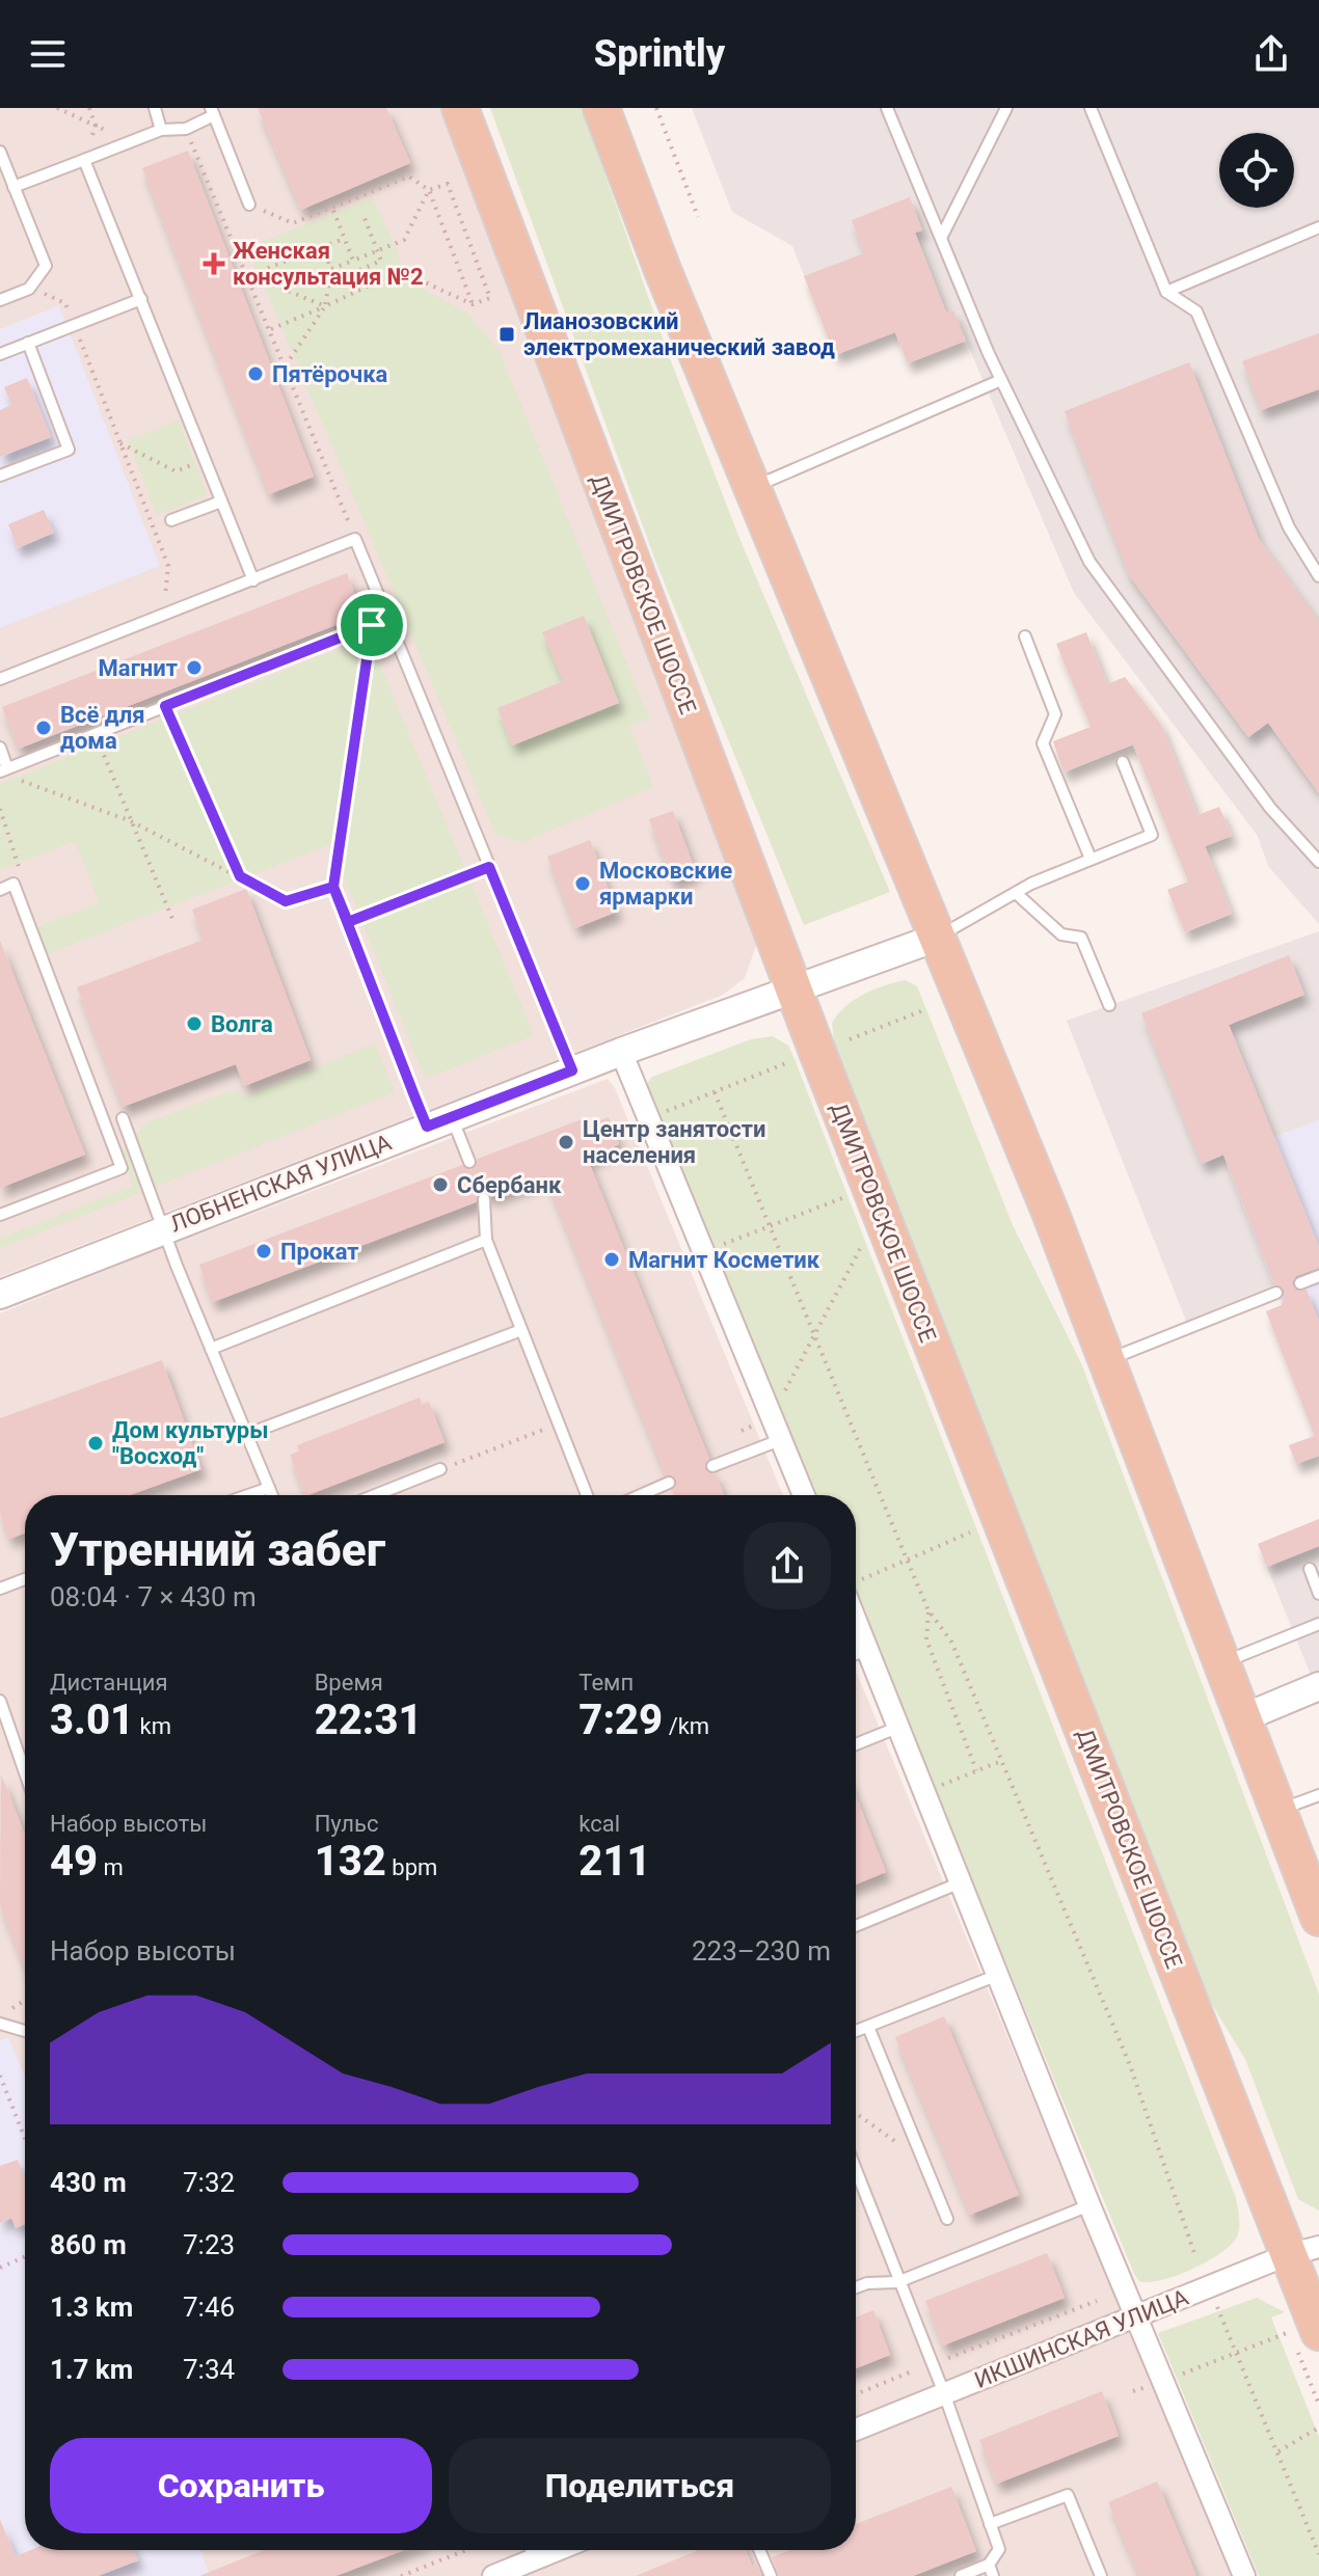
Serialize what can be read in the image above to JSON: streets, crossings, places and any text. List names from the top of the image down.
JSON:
{
  "streets": {
    "main road": ["ДМИТРОВСКОЕ ШОССЕ"],
    "street": ["ЛОБНЕНСКАЯ УЛИЦА", "ИКШИНСКАЯ УЛИЦА"]
  },
  "crossings": [
    ["ДМИТРОВСКОЕ ШОССЕ", "ЛОБНЕНСКАЯ УЛИЦА"],
    ["ДМИТРОВСКОЕ ШОССЕ", "ИКШИНСКАЯ УЛИЦА"]
  ],
  "places": {
    "health": ["Женская консультация №2"],
    "transit": ["Лианозовский электромеханический завод"],
    "other": [
      "Пятёрочка",
      "Магнит",
      "Всё для дома",
      "Московские ярмарки",
      "Волга",
      "Центр занятости населения",
      "Сбербанк",
      "Прокат",
      "Магнит Косметик",
      "Дом культуры \"Восход\""
    ]
  },
  "page": {
    "header": "Sprintly",
    "heading": ["Утренний забег", "08:04 · 7 × 430 m"],
    "stats": [
      ["Дистанция", "3.01 km"],
      ["Время", "22:31"],
      ["Темп", "7:29 /km"],
      ["Набор высоты", "49 m"],
      ["Пульс", "132 bpm"],
      ["kcal", "211"]
    ],
    "chart": ["Набор высоты", "223–230 m"],
    "list": [
      {
        "name": "430 m",
        "note": "7:32"
      },
      {
        "name": "860 m",
        "note": "7:23"
      },
      {
        "name": "1.3 km",
        "note": "7:46"
      },
      {
        "name": "1.7 km",
        "note": "7:34"
      }
    ],
    "buttons": ["Сохранить", "Поделиться"]
  }
}
